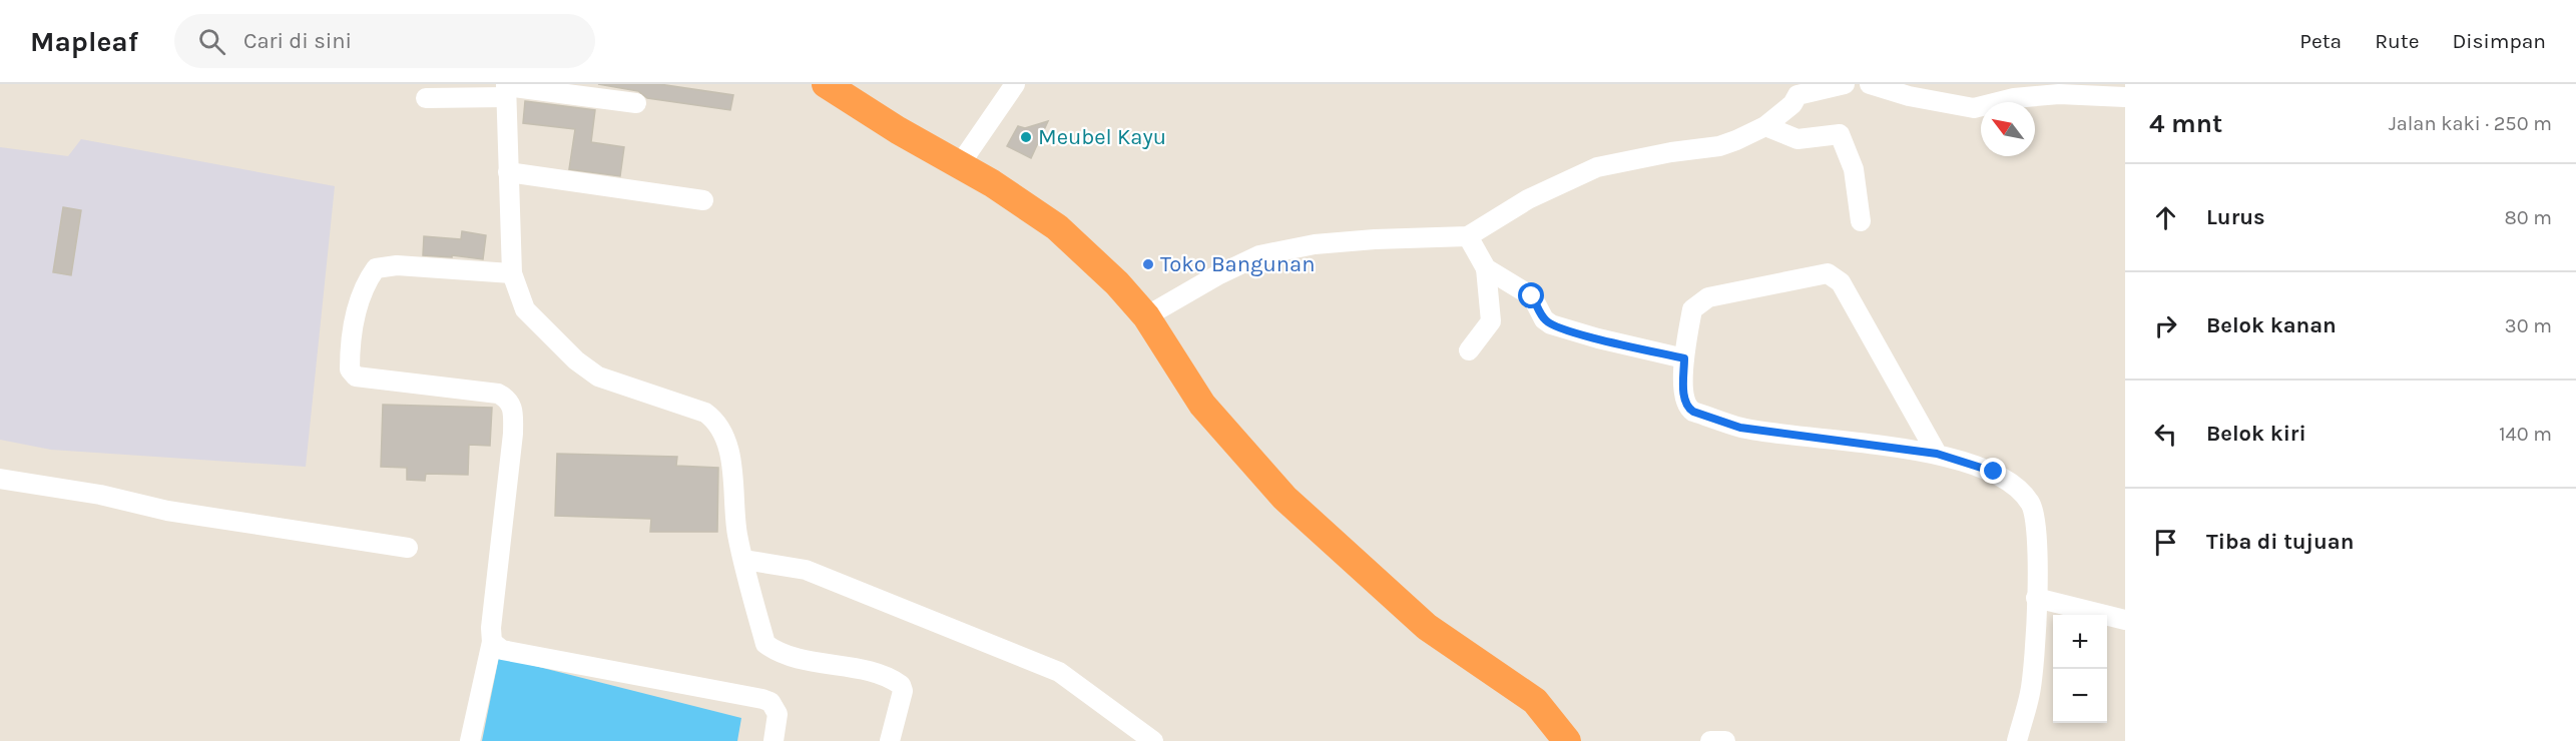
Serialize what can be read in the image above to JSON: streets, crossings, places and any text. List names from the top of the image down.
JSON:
{
  "places": ["Meubel Kayu", "Toko Bangunan"],
  "north": "top left",
  "page": {
    "header": "Mapleaf",
    "search": "Cari di sini",
    "nav": ["Peta", "Rute", "Disimpan"],
    "heading": ["4 mnt", "Jalan kaki · 250 m"],
    "list": [
      ["Lurus", "80 m"],
      ["Belok kanan", "30 m"],
      ["Belok kiri", "140 m"],
      "Tiba di tujuan"
    ],
    "map_buttons": ["+", "−"]
  }
}
